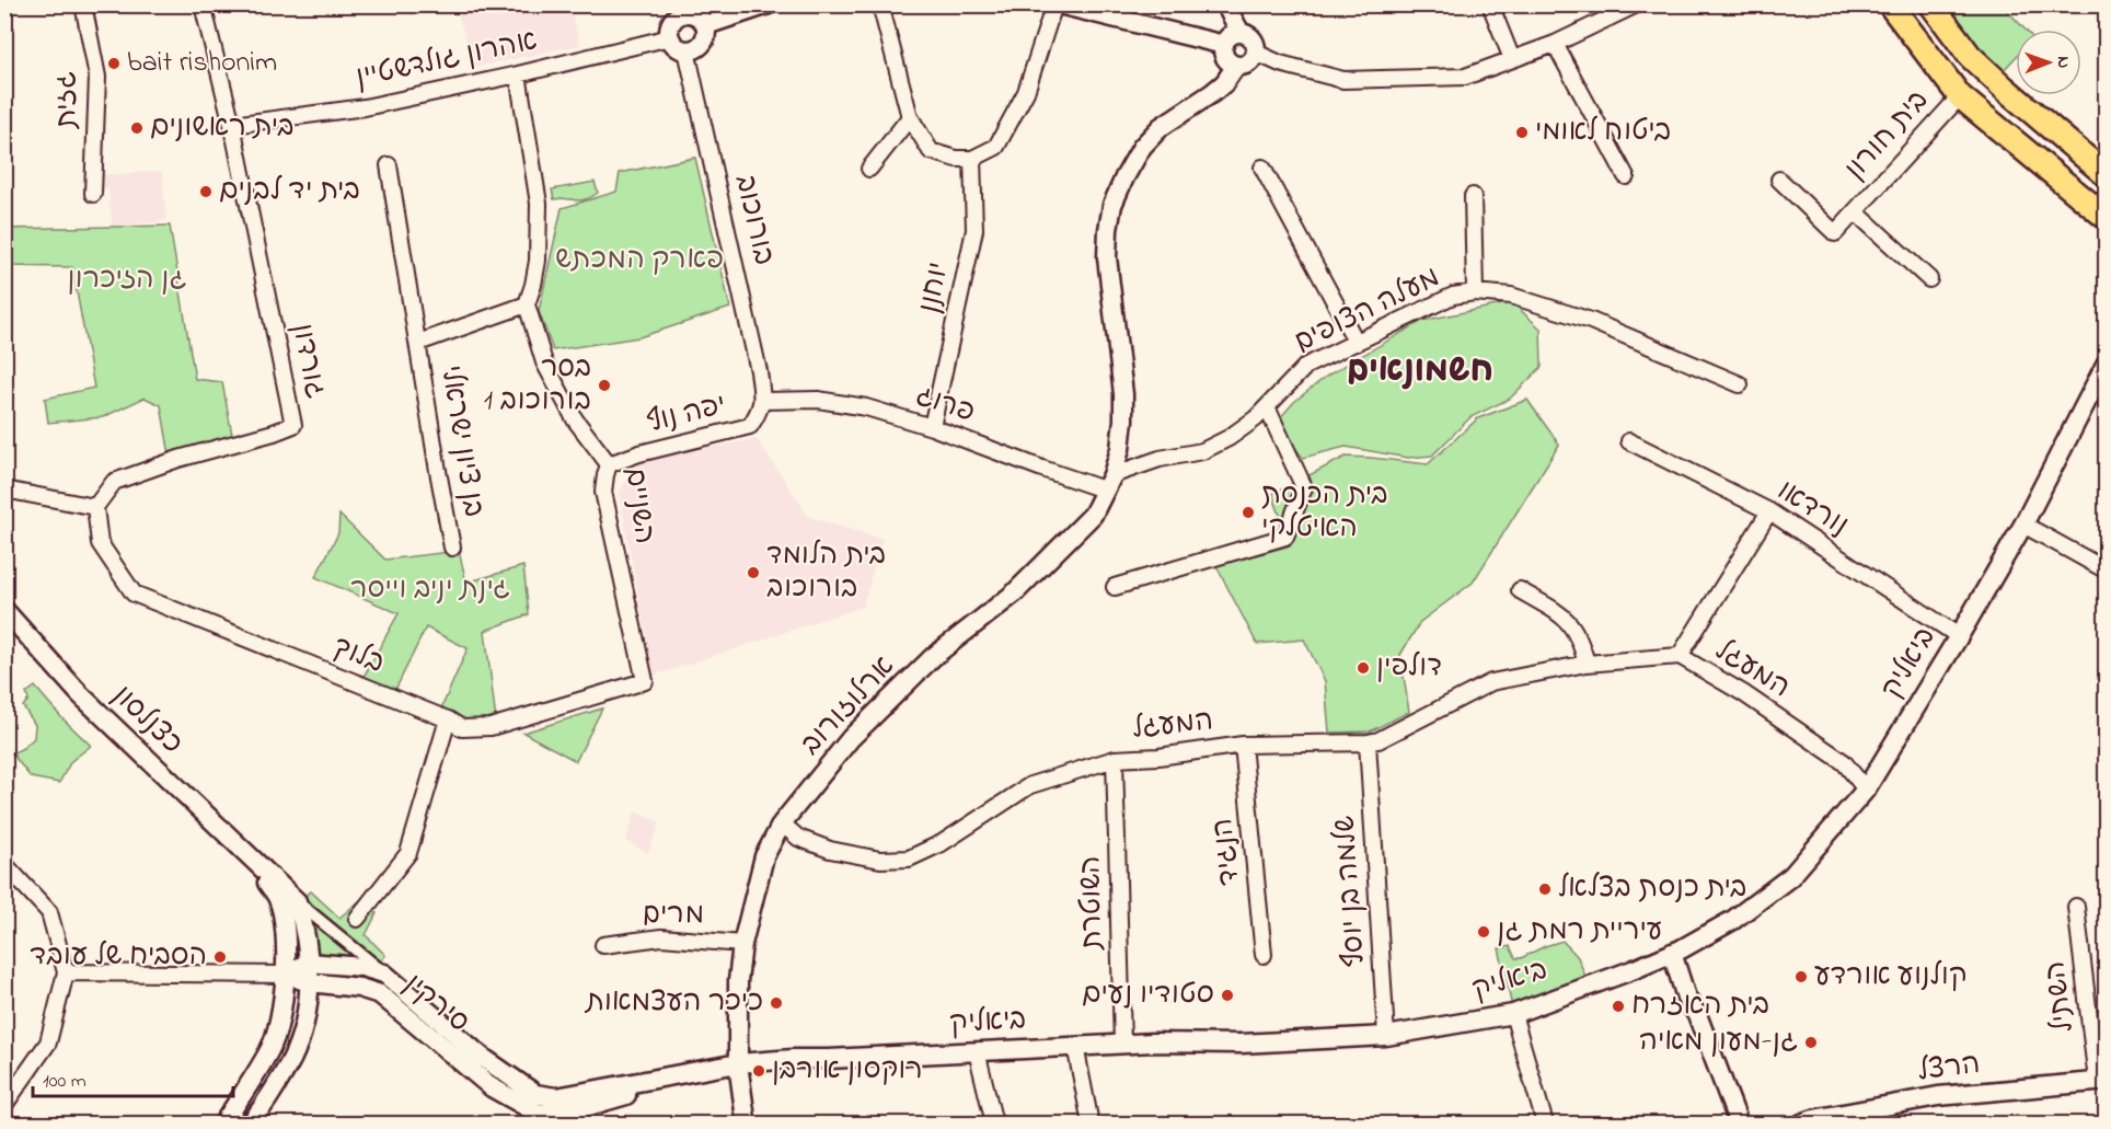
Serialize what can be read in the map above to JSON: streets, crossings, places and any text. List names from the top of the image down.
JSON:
{
  "streets": {
    "street": [
      "אהרון גולדשטיין",
      "גזית",
      "בית חורון",
      "בורוכוב",
      "יוחנן",
      "מעלה הצופים",
      "גורדון",
      "פרוג",
      "יפה נוף",
      "בן ציון ישראלי",
      "השניים",
      "נורדאו",
      "בלוך",
      "ביאליק",
      "המעגל",
      "ארלוזורוב",
      "כצנלסון",
      "הנגיד",
      "שלמה בן יוסף",
      "השוטרת",
      "מרים",
      "השתיל",
      "סירקין",
      "הרצל"
    ]
  },
  "crossings": [
    ["אהרון גולדשטיין", "בורוכוב"],
    ["אהרון גולדשטיין", "גורדון"],
    ["אהרון גולדשטיין", "השניים"],
    ["בורוכוב", "פרוג"],
    ["בורוכוב", "יפה נוף"],
    ["יוחנן", "פרוג"],
    ["מעלה הצופים", "פרוג"],
    ["מעלה הצופים", "ארלוזורוב"],
    ["גורדון", "בלוך"],
    ["פרוג", "יפה נוף"],
    ["פרוג", "ארלוזורוב"],
    ["יפה נוף", "השניים"],
    ["בן ציון ישראלי", "השניים"],
    ["השניים", "בלוך"],
    ["נורדאו", "ביאליק"],
    ["ביאליק", "המעגל"],
    ["ביאליק", "ארלוזורוב"],
    ["ביאליק", "שלמה בן יוסף"],
    ["ביאליק", "השוטרת"],
    ["ביאליק", "סירקין"],
    ["המעגל", "ארלוזורוב"],
    ["המעגל", "הנגיד"],
    ["המעגל", "שלמה בן יוסף"],
    ["המעגל", "השוטרת"],
    ["ארלוזורוב", "מרים"],
    ["כצנלסון", "סירקין"],
    ["השתיל", "הרצל"]
  ],
  "districts": ["חשמונאים"],
  "parks": ["פארק המכתש", "גן הזיכרון", "גינת יניב וייסר"],
  "places": [
    "bait rishonim",
    "בית ראשונים",
    "ביטוח לאומי",
    "בית יד לבנים",
    "בסר בורוכוב 1",
    "בית הכנסת האיטלקי",
    "בית הלומד בורוכוב",
    "דולפין",
    "בית כנסת בצלאל",
    "עיריית רמת גן",
    "הסביח של עובד",
    "קולנוע אורדע",
    "סטודיו נעים",
    "כיכר העצמאות",
    "בית האזרח",
    "גן-מעון מאיה",
    "רוקסון אורבן"
  ],
  "scale_bar": "100 m",
  "north": "right"
}
